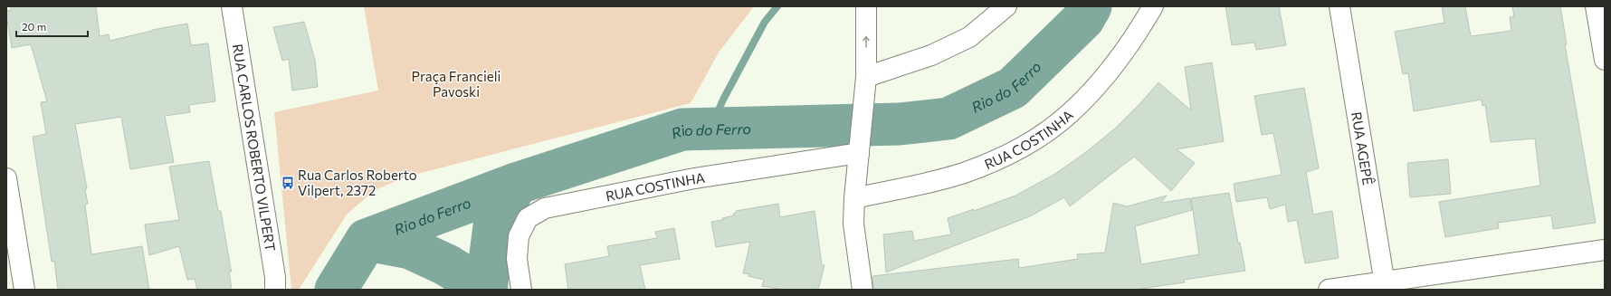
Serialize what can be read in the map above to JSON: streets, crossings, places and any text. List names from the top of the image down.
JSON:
{
  "streets": {
    "street": ["RUA COSTINHA", "RUA CARLOS ROBERTO VILPERT", "RUA AGEPÊ"]
  },
  "water": ["Rio do Ferro"],
  "parks": ["Praça Francieli Pavoski"],
  "places": {
    "bus stop": ["Rua Carlos Roberto Vilpert, 2372"]
  },
  "scale_bar": "20 m"
}
